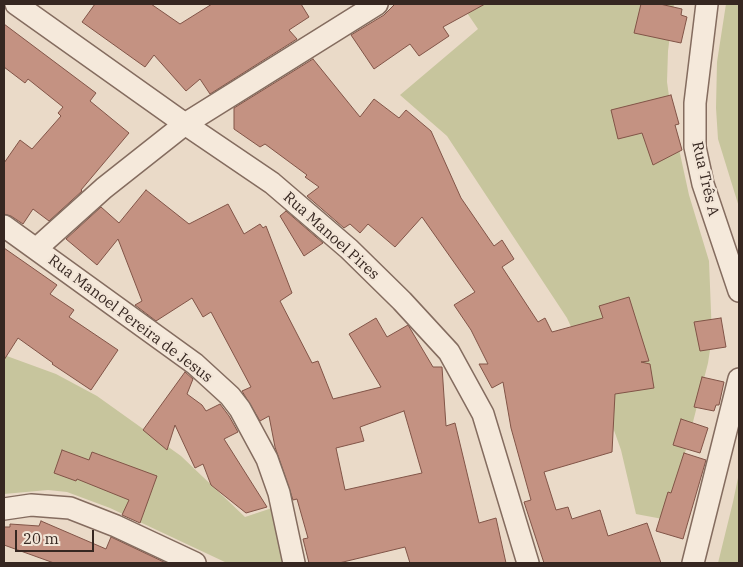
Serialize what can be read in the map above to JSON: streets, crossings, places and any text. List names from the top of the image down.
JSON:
{
  "streets": {
    "street": ["Rua Três A", "Rua Manoel Pires", "Rua Manoel Pereira de Jesus"]
  },
  "scale_bar": "20 m"
}
